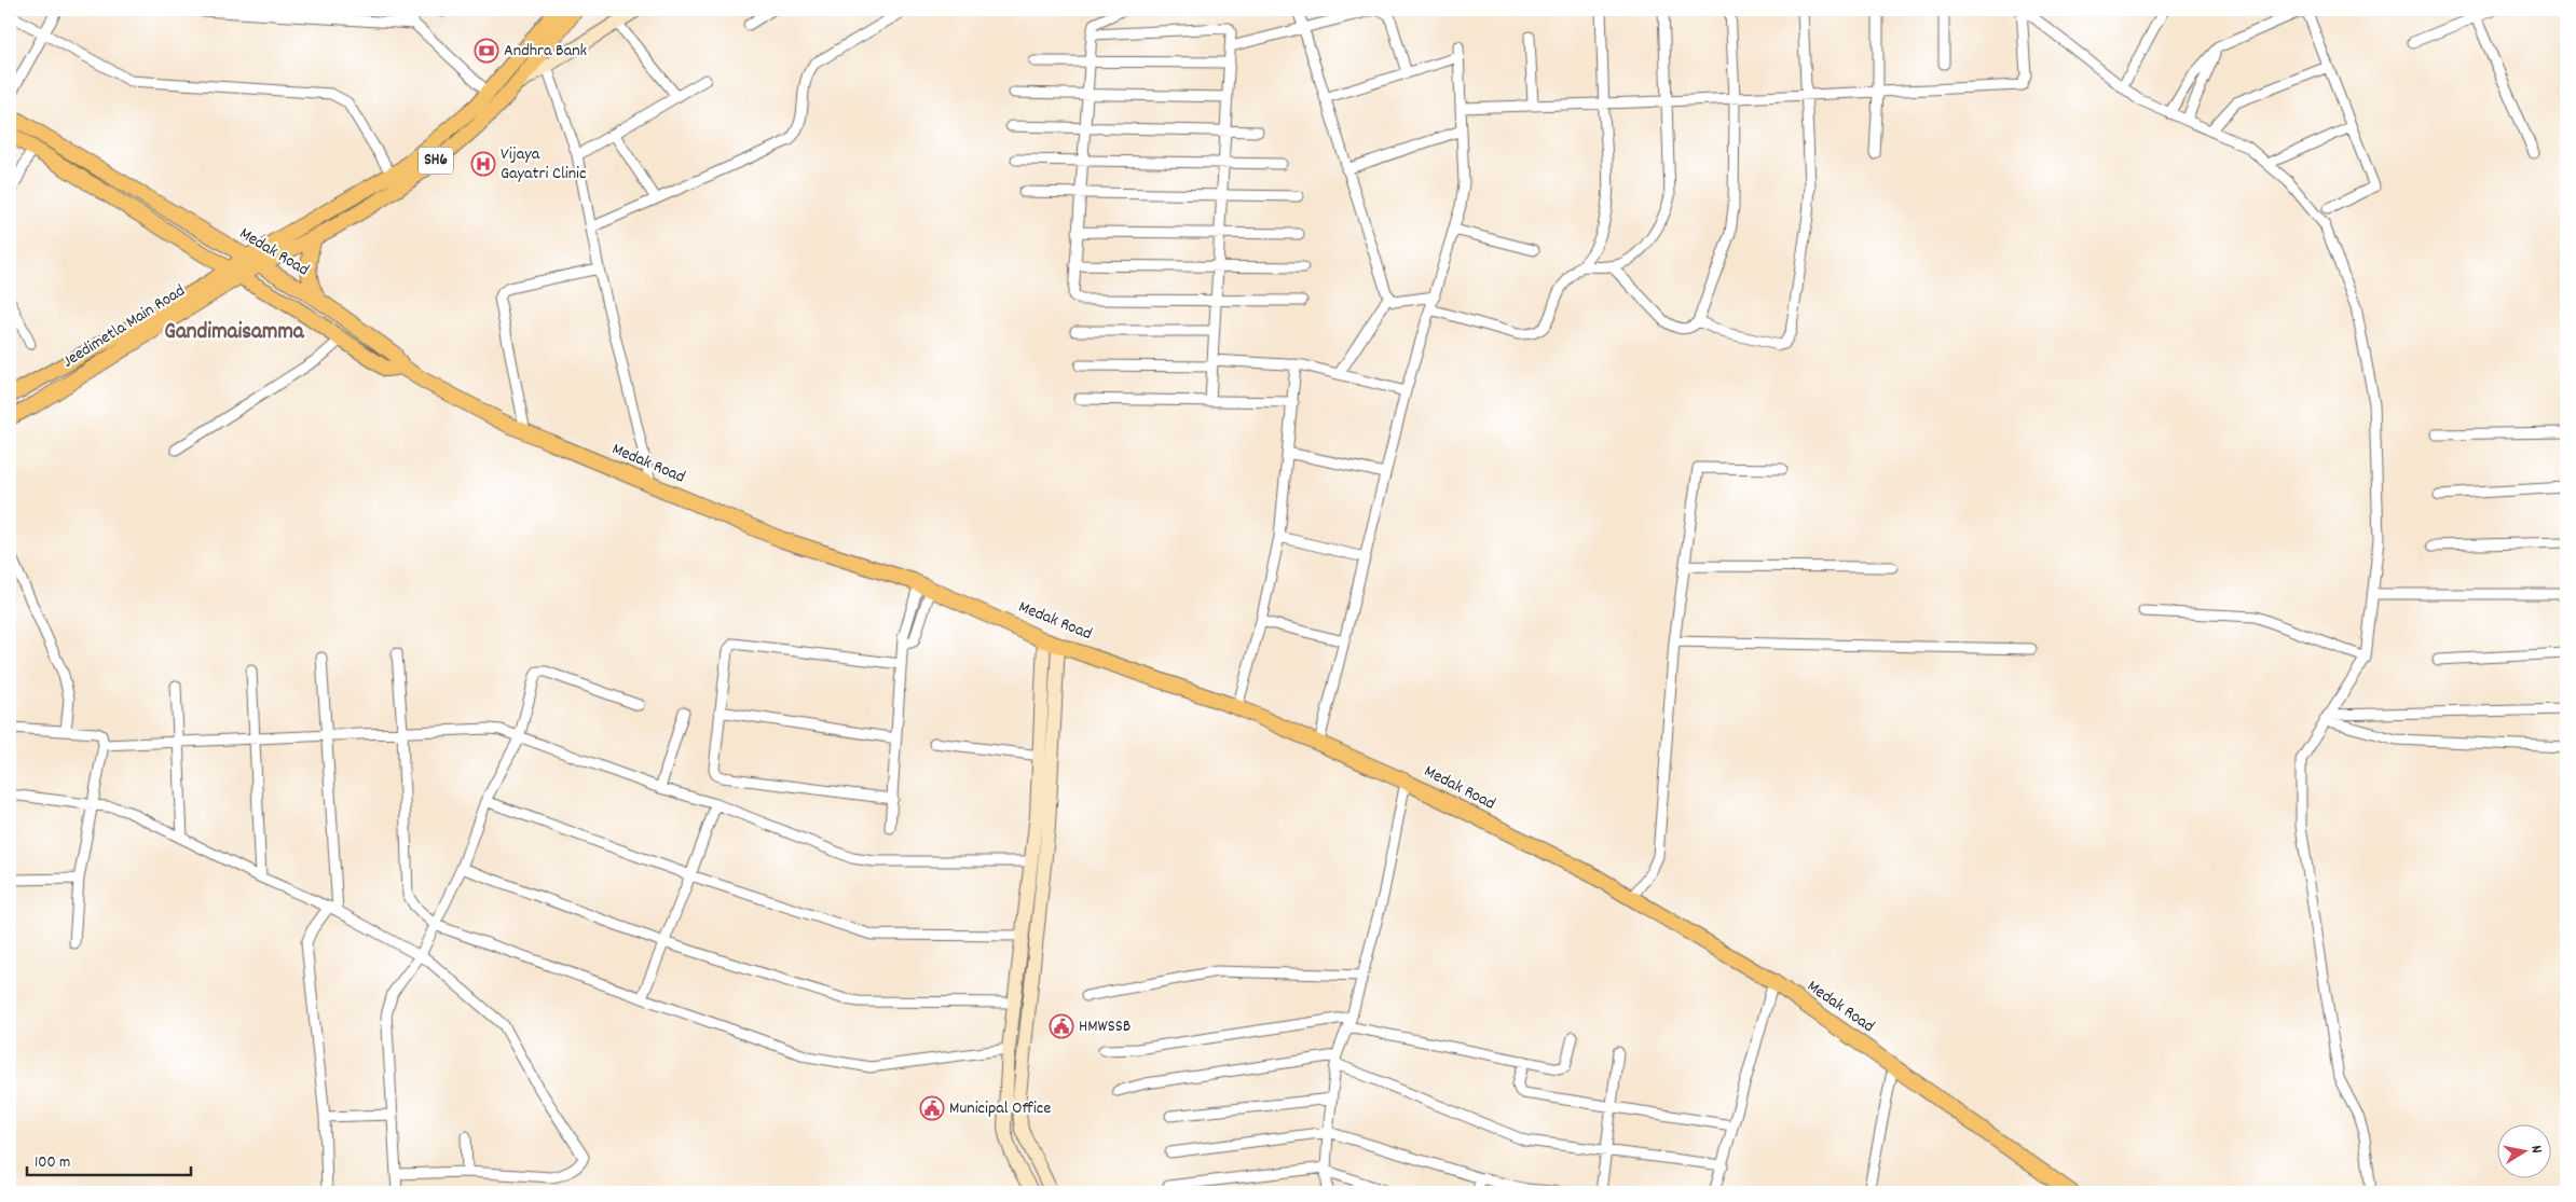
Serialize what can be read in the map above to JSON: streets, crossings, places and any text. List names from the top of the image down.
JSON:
{
  "streets": {
    "main road": ["SH6", "Medak Road", "Jeedimetla Main Road"]
  },
  "crossings": [
    ["SH6", "Medak Road"]
  ],
  "districts": ["Gandimaisamma"],
  "places": {
    "bank": ["Andhra Bank"],
    "hospital": ["Vijaya Gayatri Clinic"],
    "public building": ["HMWSSB", "Municipal Office"]
  },
  "scale_bar": "100 m",
  "north": "right"
}
